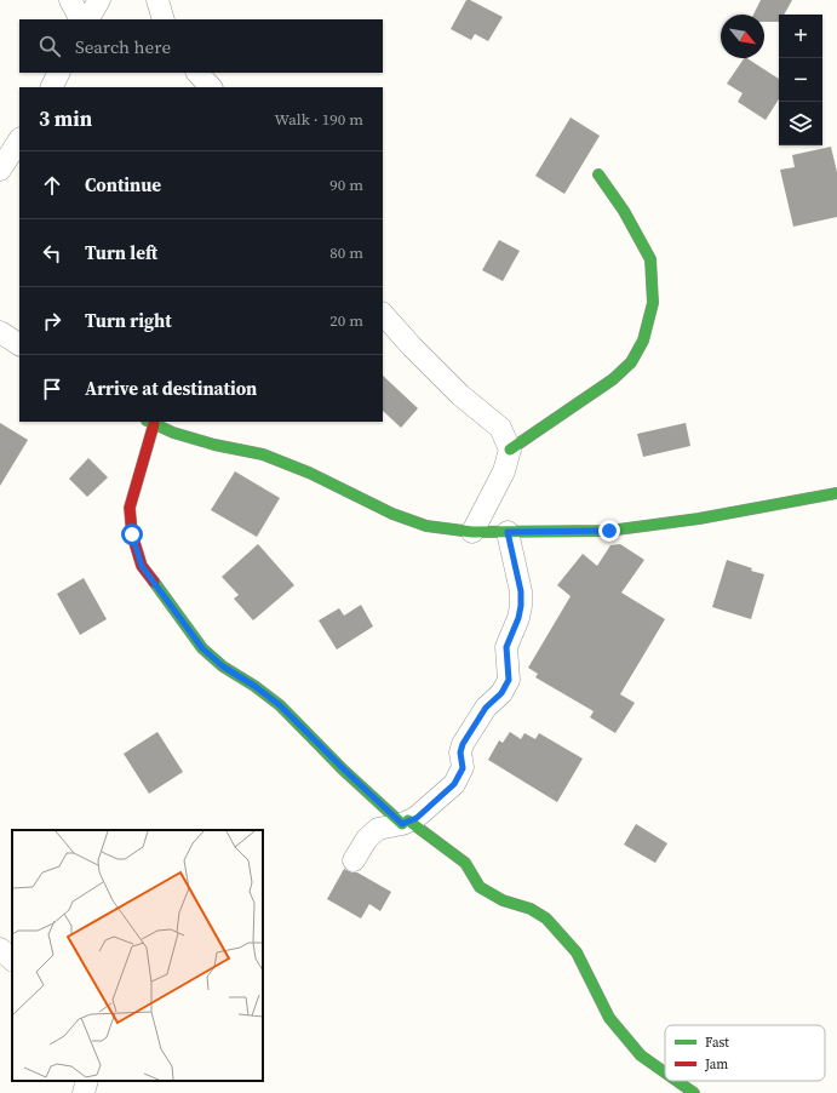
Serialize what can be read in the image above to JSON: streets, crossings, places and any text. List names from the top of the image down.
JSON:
{
  "legend": ["Fast", "Jam"],
  "north": "bottom right",
  "page": {
    "map_buttons": ["+", "−"],
    "search": "Search here",
    "heading": ["3 min", "Walk · 190 m"],
    "list": [
      ["Continue", "90 m"],
      ["Turn left", "80 m"],
      ["Turn right", "20 m"],
      "Arrive at destination"
    ]
  }
}
